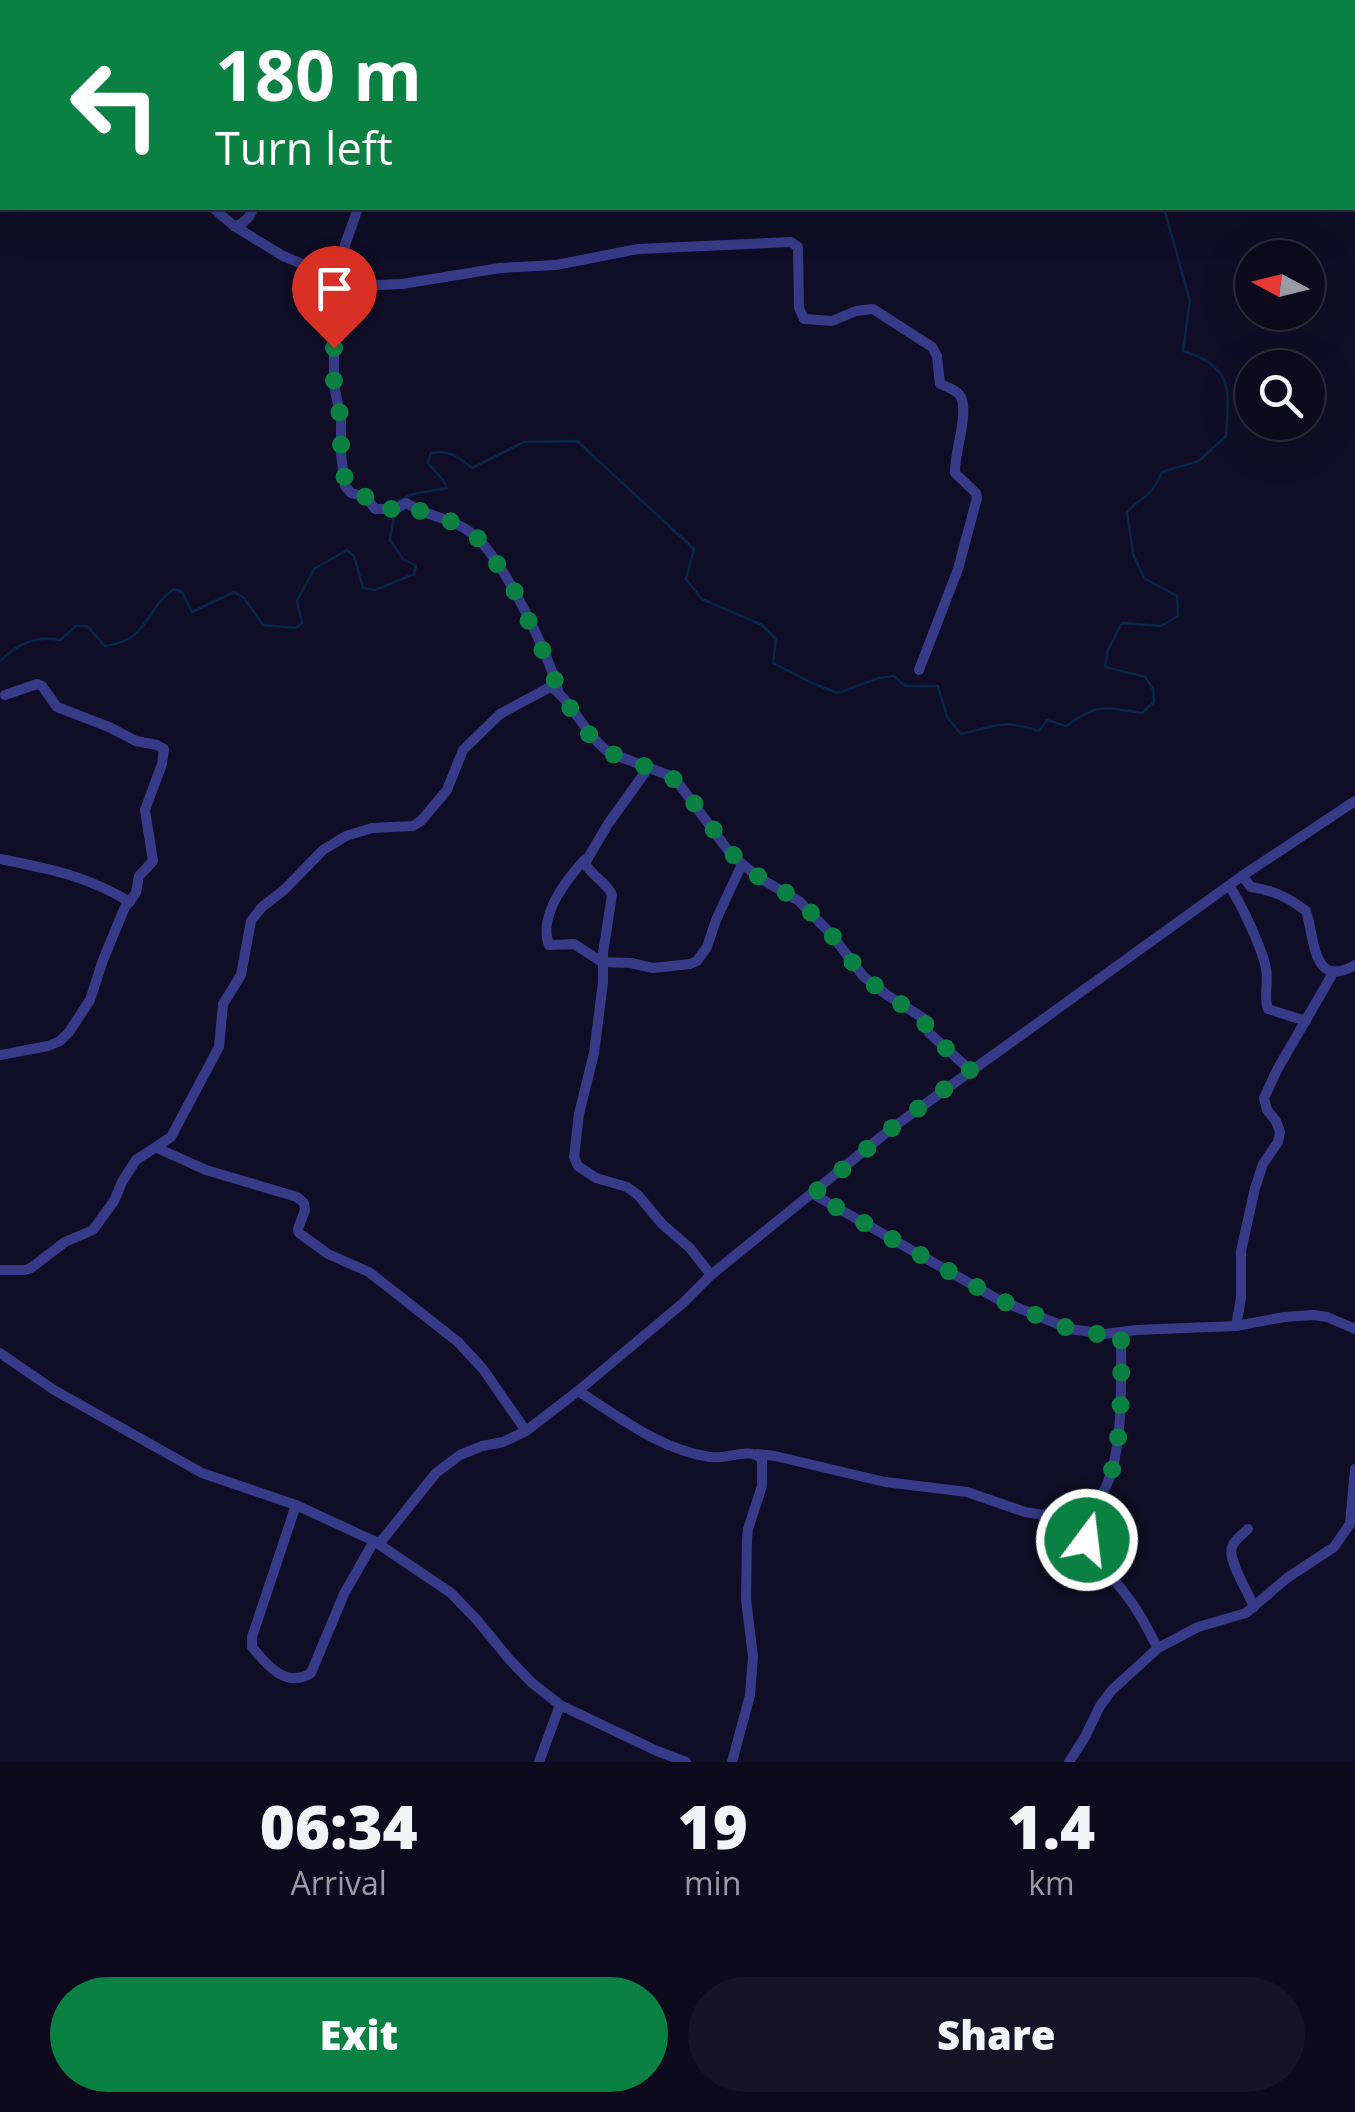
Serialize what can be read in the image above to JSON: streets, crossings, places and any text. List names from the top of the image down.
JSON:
{
  "north": "left",
  "page": {
    "turn": ["180 m", "Turn left"],
    "eta": [
      "06:34",
      "Arrival",
      "19",
      "min",
      "1.4",
      "km"
    ],
    "buttons": ["Exit", "Share"]
  }
}
